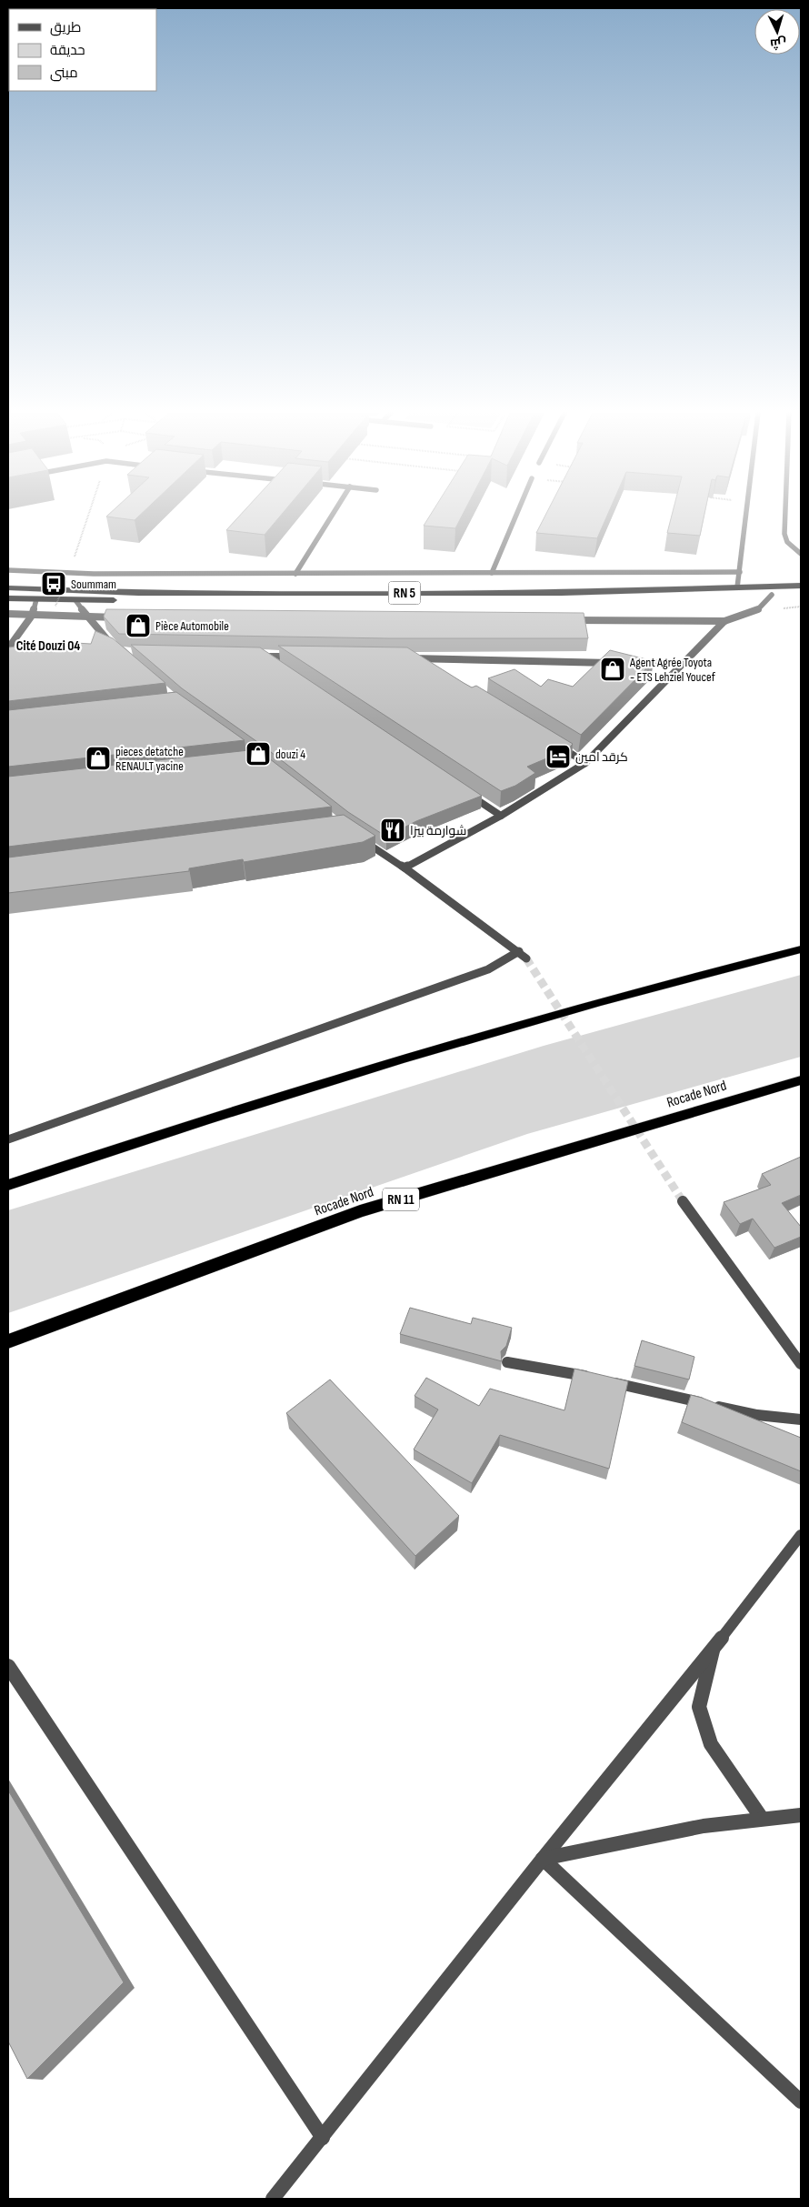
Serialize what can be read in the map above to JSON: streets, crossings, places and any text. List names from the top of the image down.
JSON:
{
  "streets": {
    "highway": ["RN 5", "Rocade Nord", "RN 11"]
  },
  "districts": ["Cité Douzi 04"],
  "places": {
    "bus stop": ["Soummam"],
    "shop": [
      "Pièce Automobile",
      "Agent Agrée Toyota - ETS Lehziel Youcef",
      "douzi 4",
      "pieces detatche RENAULT yacine"
    ],
    "hotel": ["كرقد امين"],
    "restaurant": ["شوارمة بيزا"]
  },
  "legend": ["طريق", "حديقة", "مبنى"],
  "north": "bottom"
}
